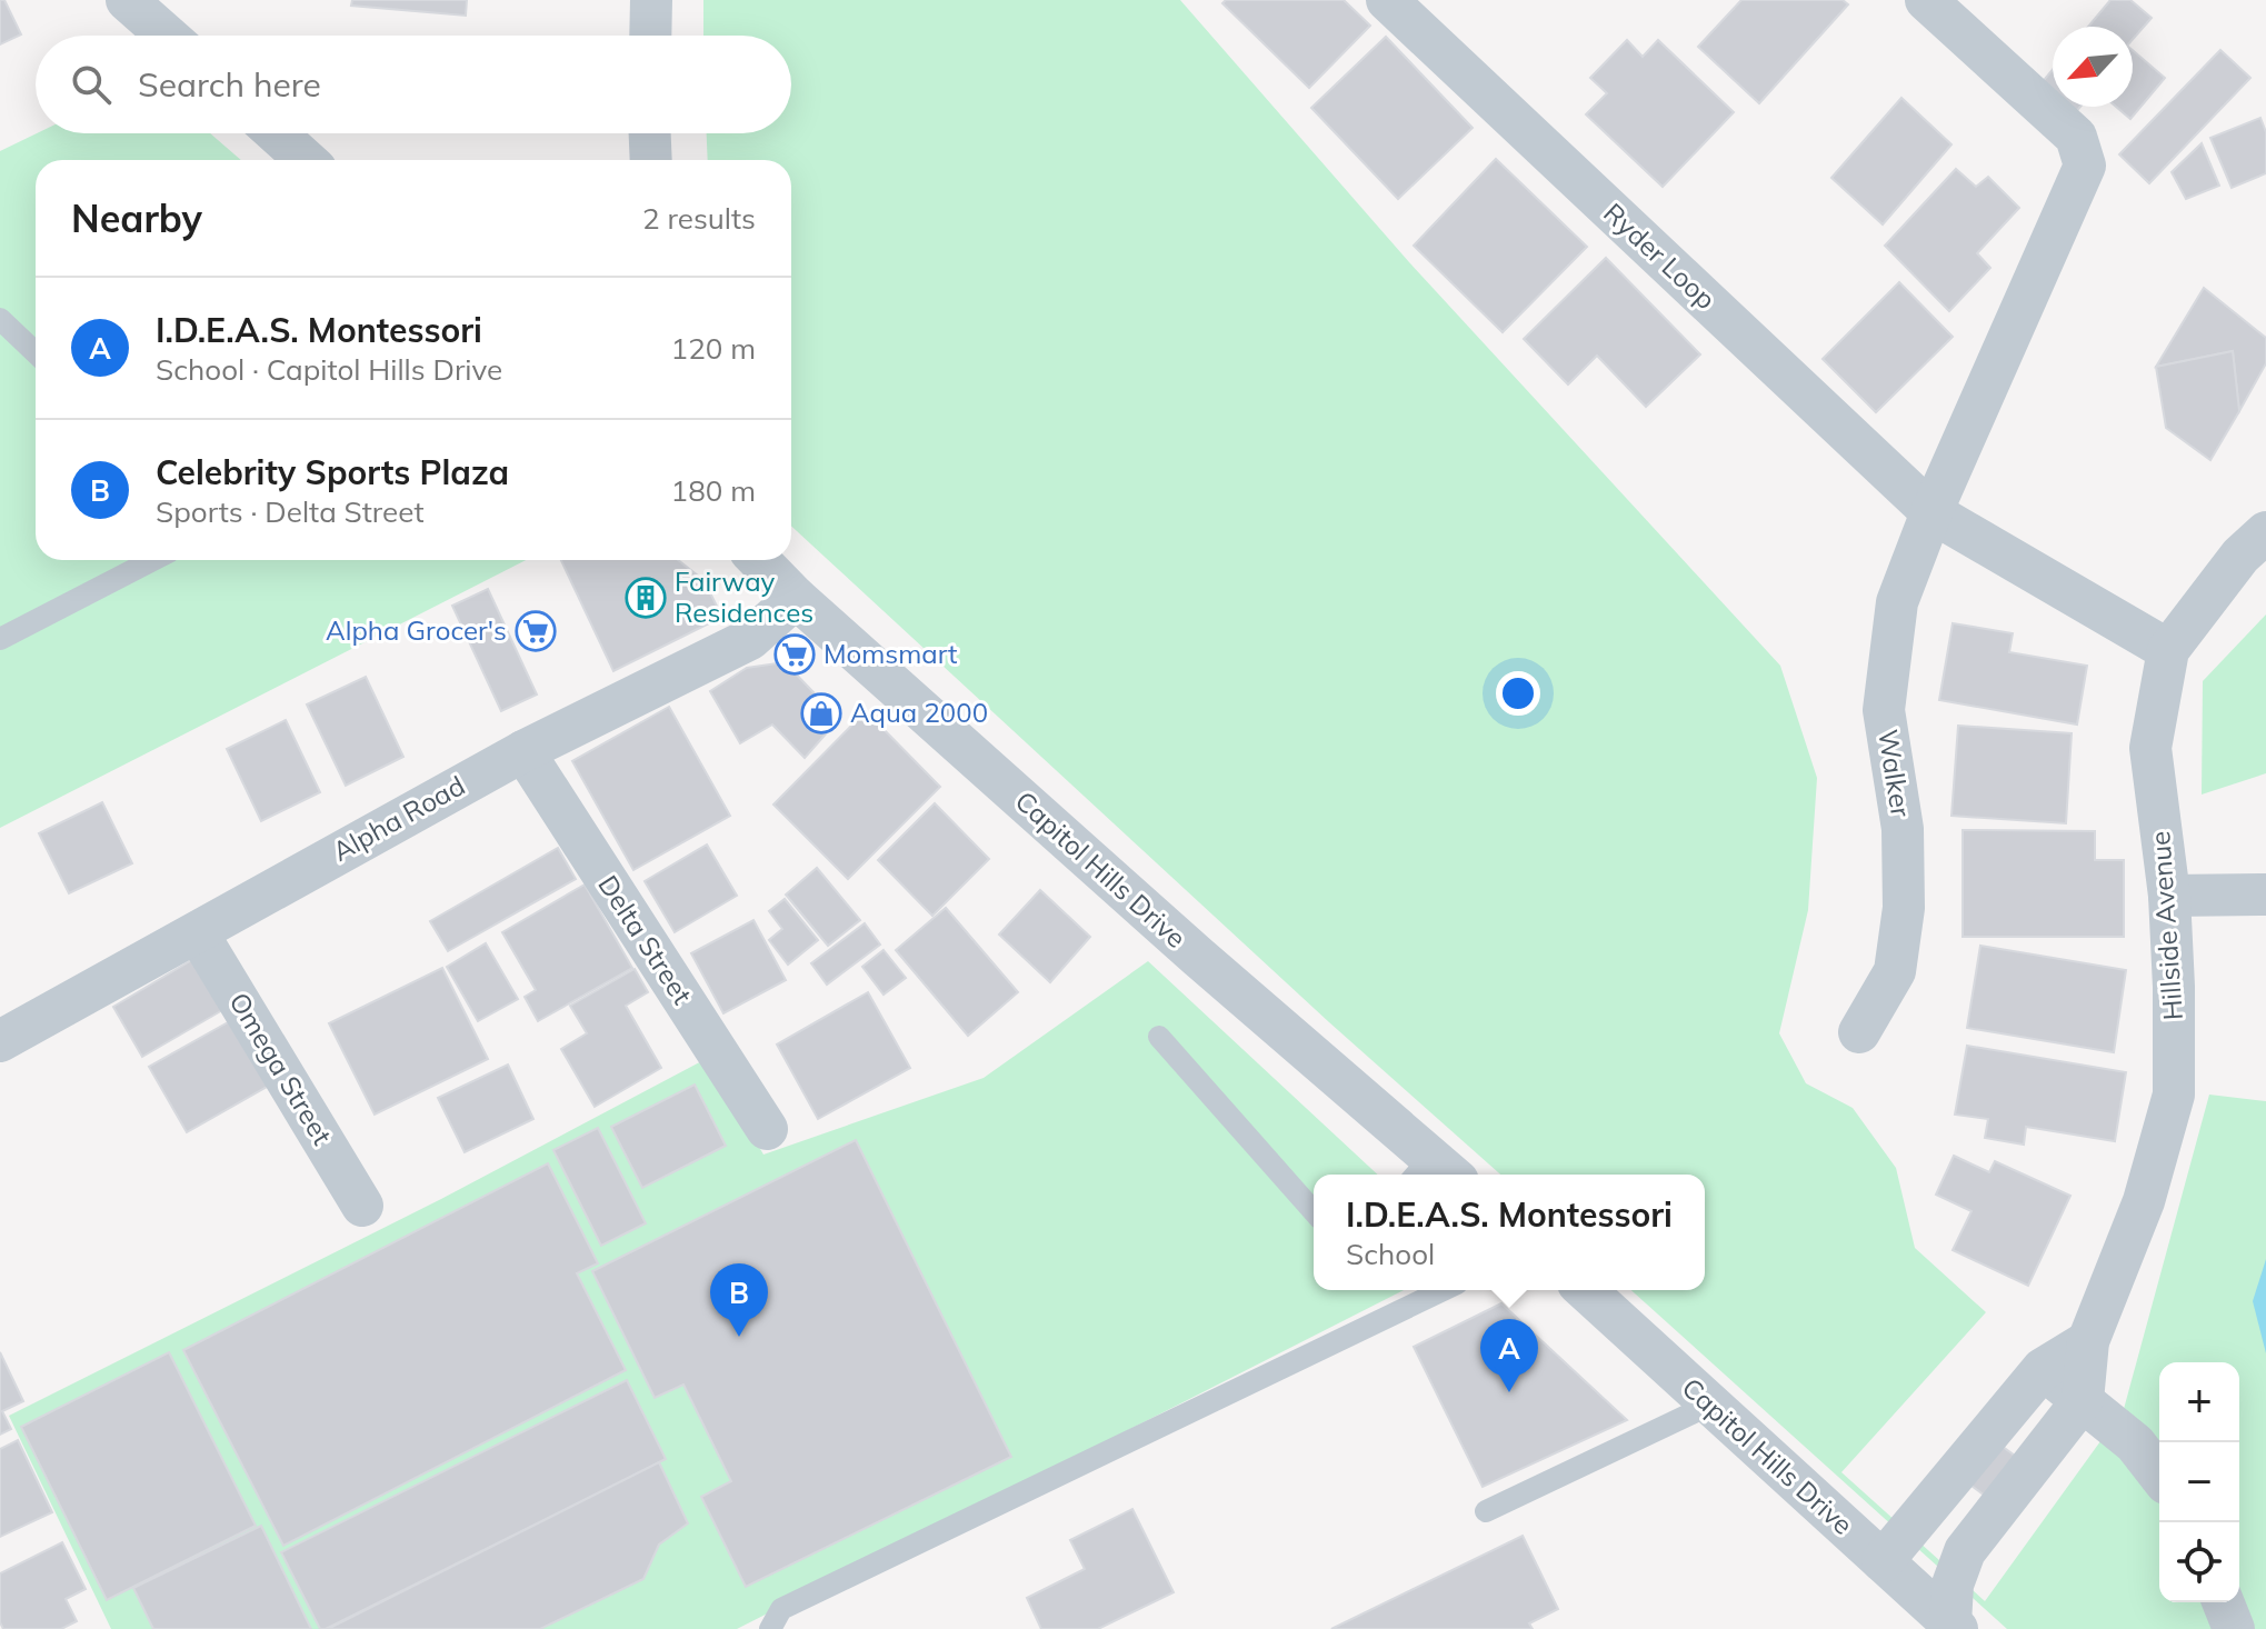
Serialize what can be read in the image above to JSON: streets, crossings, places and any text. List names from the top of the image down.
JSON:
{
  "streets": {
    "street": [
      "Ryder Loop",
      "Walker",
      "Alpha Road",
      "Capitol Hills Drive",
      "Hillside Avenue",
      "Delta Street",
      "Omega Street"
    ]
  },
  "crossings": [
    ["Ryder Loop", "Walker"],
    ["Ryder Loop", "Hillside Avenue"],
    ["Alpha Road", "Capitol Hills Drive"],
    ["Alpha Road", "Delta Street"],
    ["Alpha Road", "Omega Street"]
  ],
  "places": {
    "building": ["Fairway Residences"],
    "supermarket": ["Alpha Grocer's", "Momsmart"],
    "shop": ["Aqua 2000"]
  },
  "north": "bottom left",
  "page": {
    "search": "Search here",
    "heading": ["Nearby", "2 results"],
    "list": [
      {
        "mark": "A",
        "name": "I.D.E.A.S. Montessori",
        "note": "School · Capitol Hills Drive",
        "value": "120 m"
      },
      {
        "mark": "B",
        "name": "Celebrity Sports Plaza",
        "note": "Sports · Delta Street",
        "value": "180 m"
      }
    ],
    "popup": ["I.D.E.A.S. Montessori", "School"],
    "pins": ["B", "A"],
    "map_buttons": ["+", "−"]
  }
}
